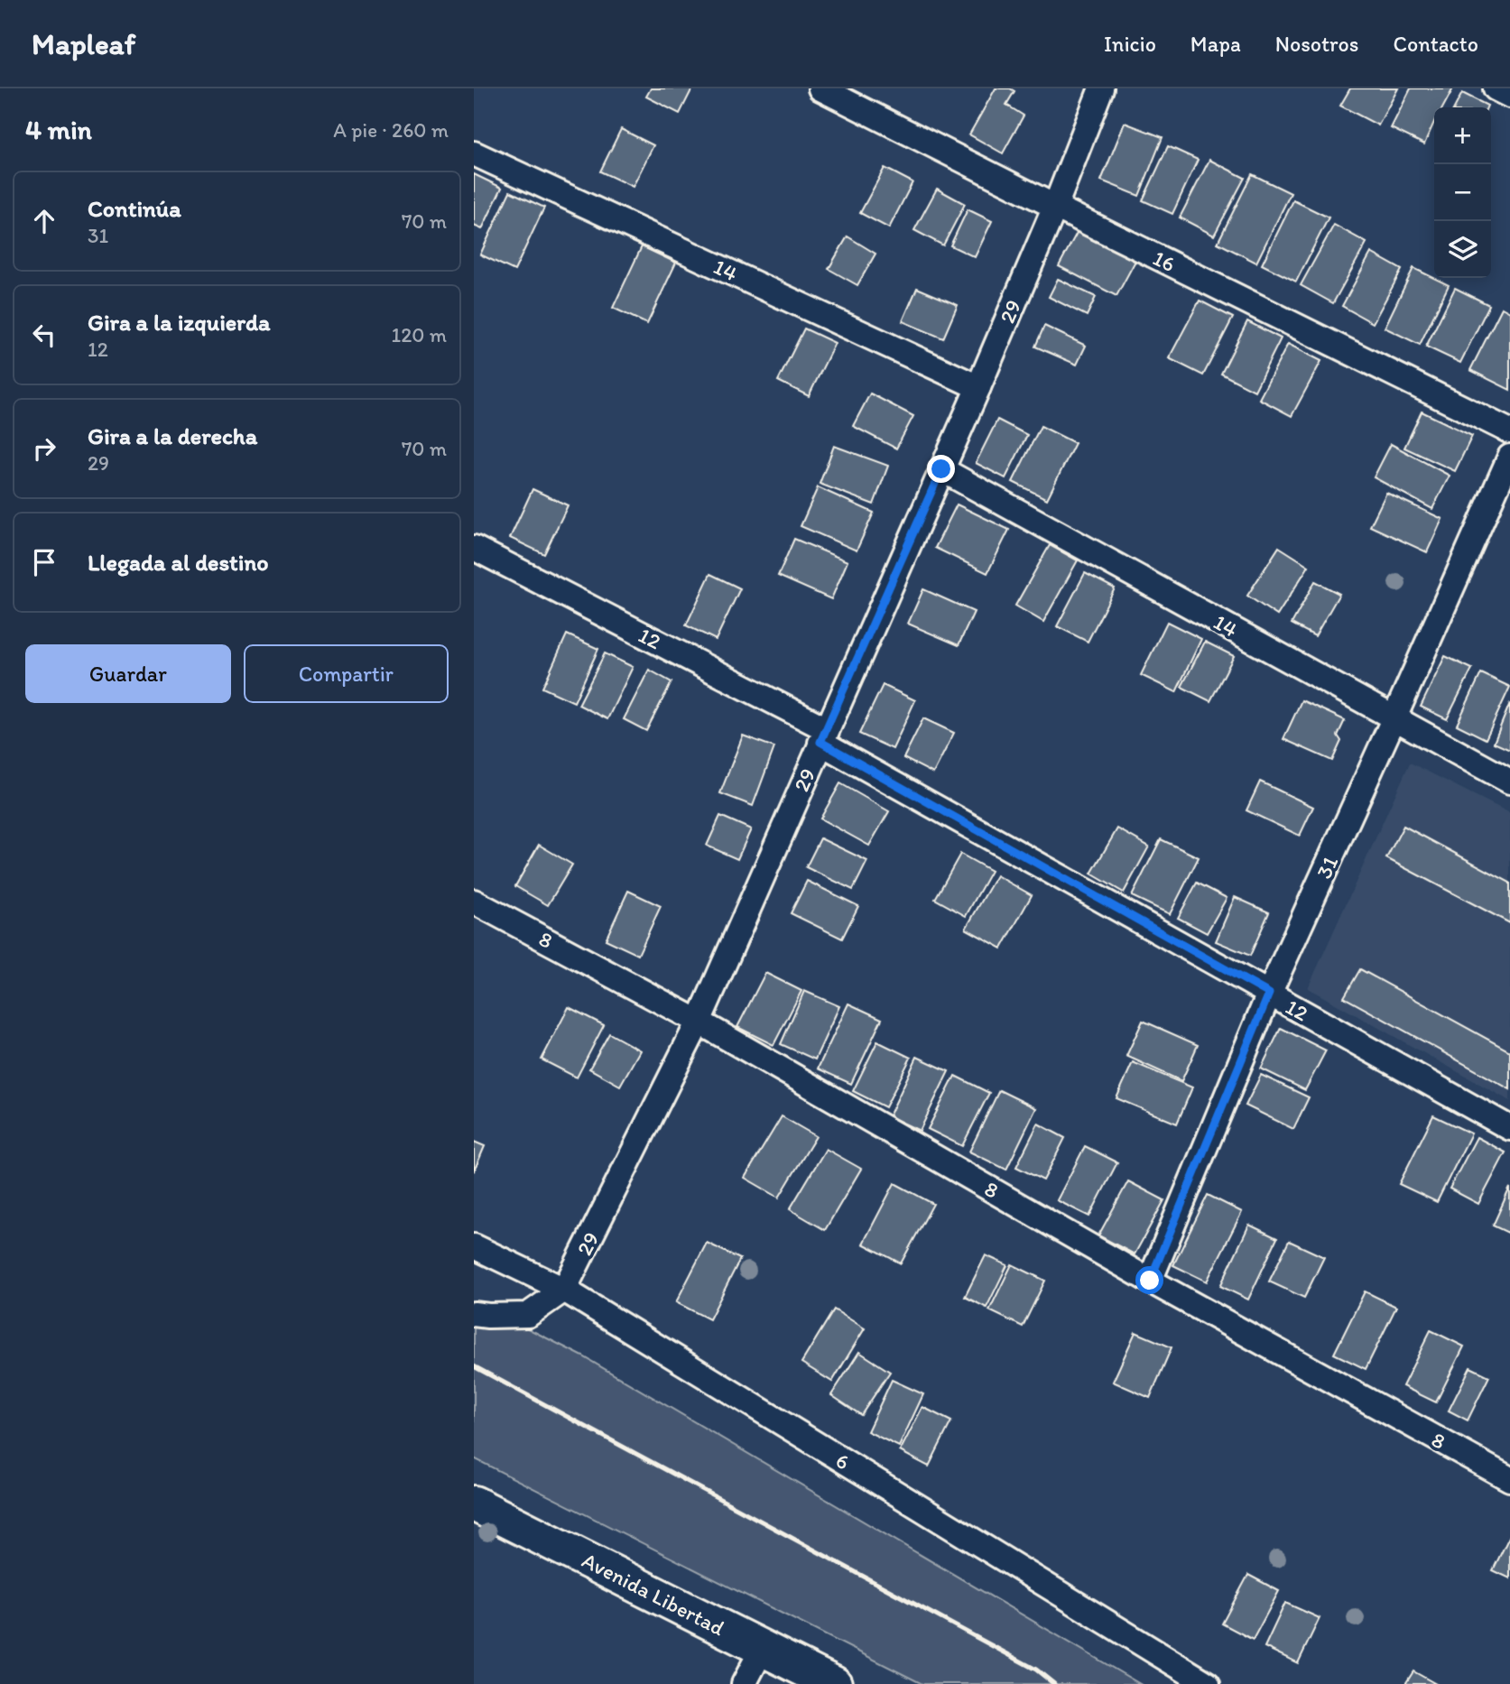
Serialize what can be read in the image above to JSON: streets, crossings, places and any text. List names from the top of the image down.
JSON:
{
  "streets": {
    "main road": ["Avenida Libertad"],
    "street": [
      "16",
      "14",
      "29",
      "12",
      "31",
      "8",
      "6"
    ]
  },
  "crossings": [
    ["16", "29"],
    ["14", "29"],
    ["14", "31"],
    ["29", "12"],
    ["29", "8"],
    ["29", "6"],
    ["12", "31"],
    ["31", "8"]
  ],
  "page": {
    "header": "Mapleaf",
    "nav": [
      "Inicio",
      "Mapa",
      "Nosotros",
      "Contacto"
    ],
    "heading": ["4 min", "A pie · 260 m"],
    "map_buttons": ["+", "−"],
    "list": [
      ["Continúa", "31", "70 m"],
      ["Gira a la izquierda", "12", "120 m"],
      ["Gira a la derecha", "29", "70 m"],
      "Llegada al destino"
    ],
    "buttons": ["Guardar", "Compartir"]
  }
}
